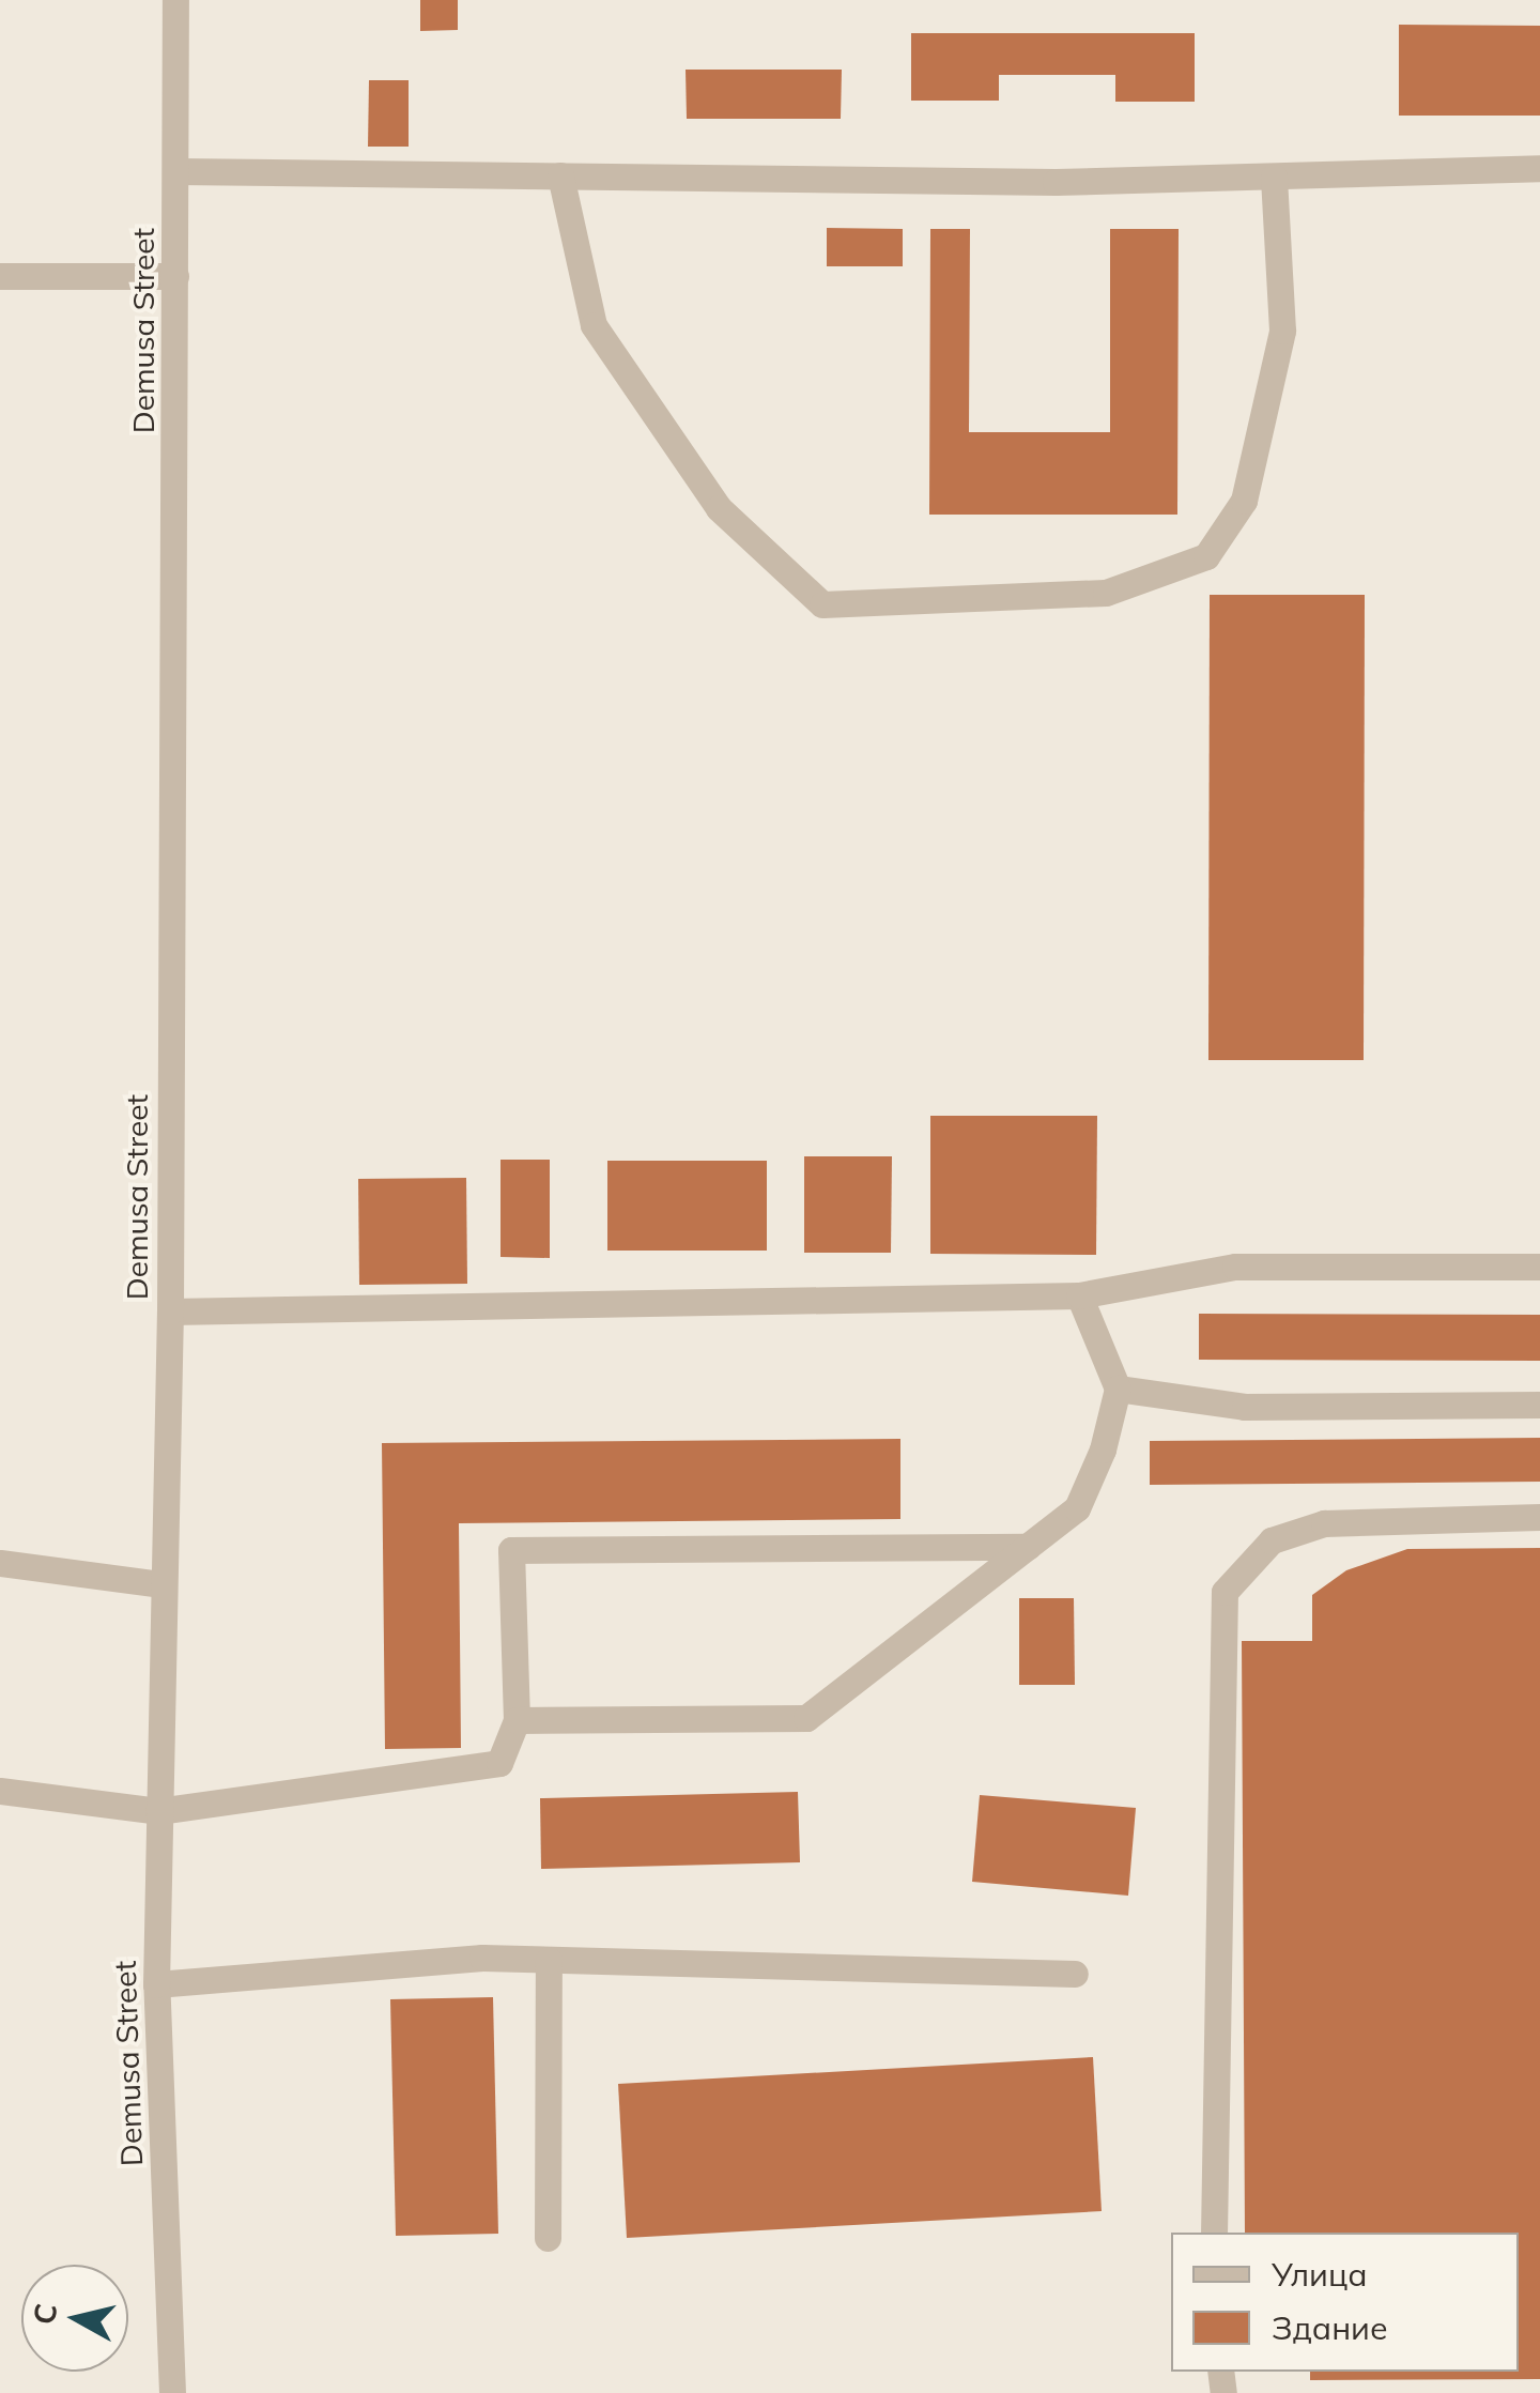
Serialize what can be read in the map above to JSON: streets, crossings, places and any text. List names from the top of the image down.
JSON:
{
  "streets": {
    "street": ["Demusa Street"]
  },
  "legend": ["Улица", "Здание"],
  "north": "left"
}
